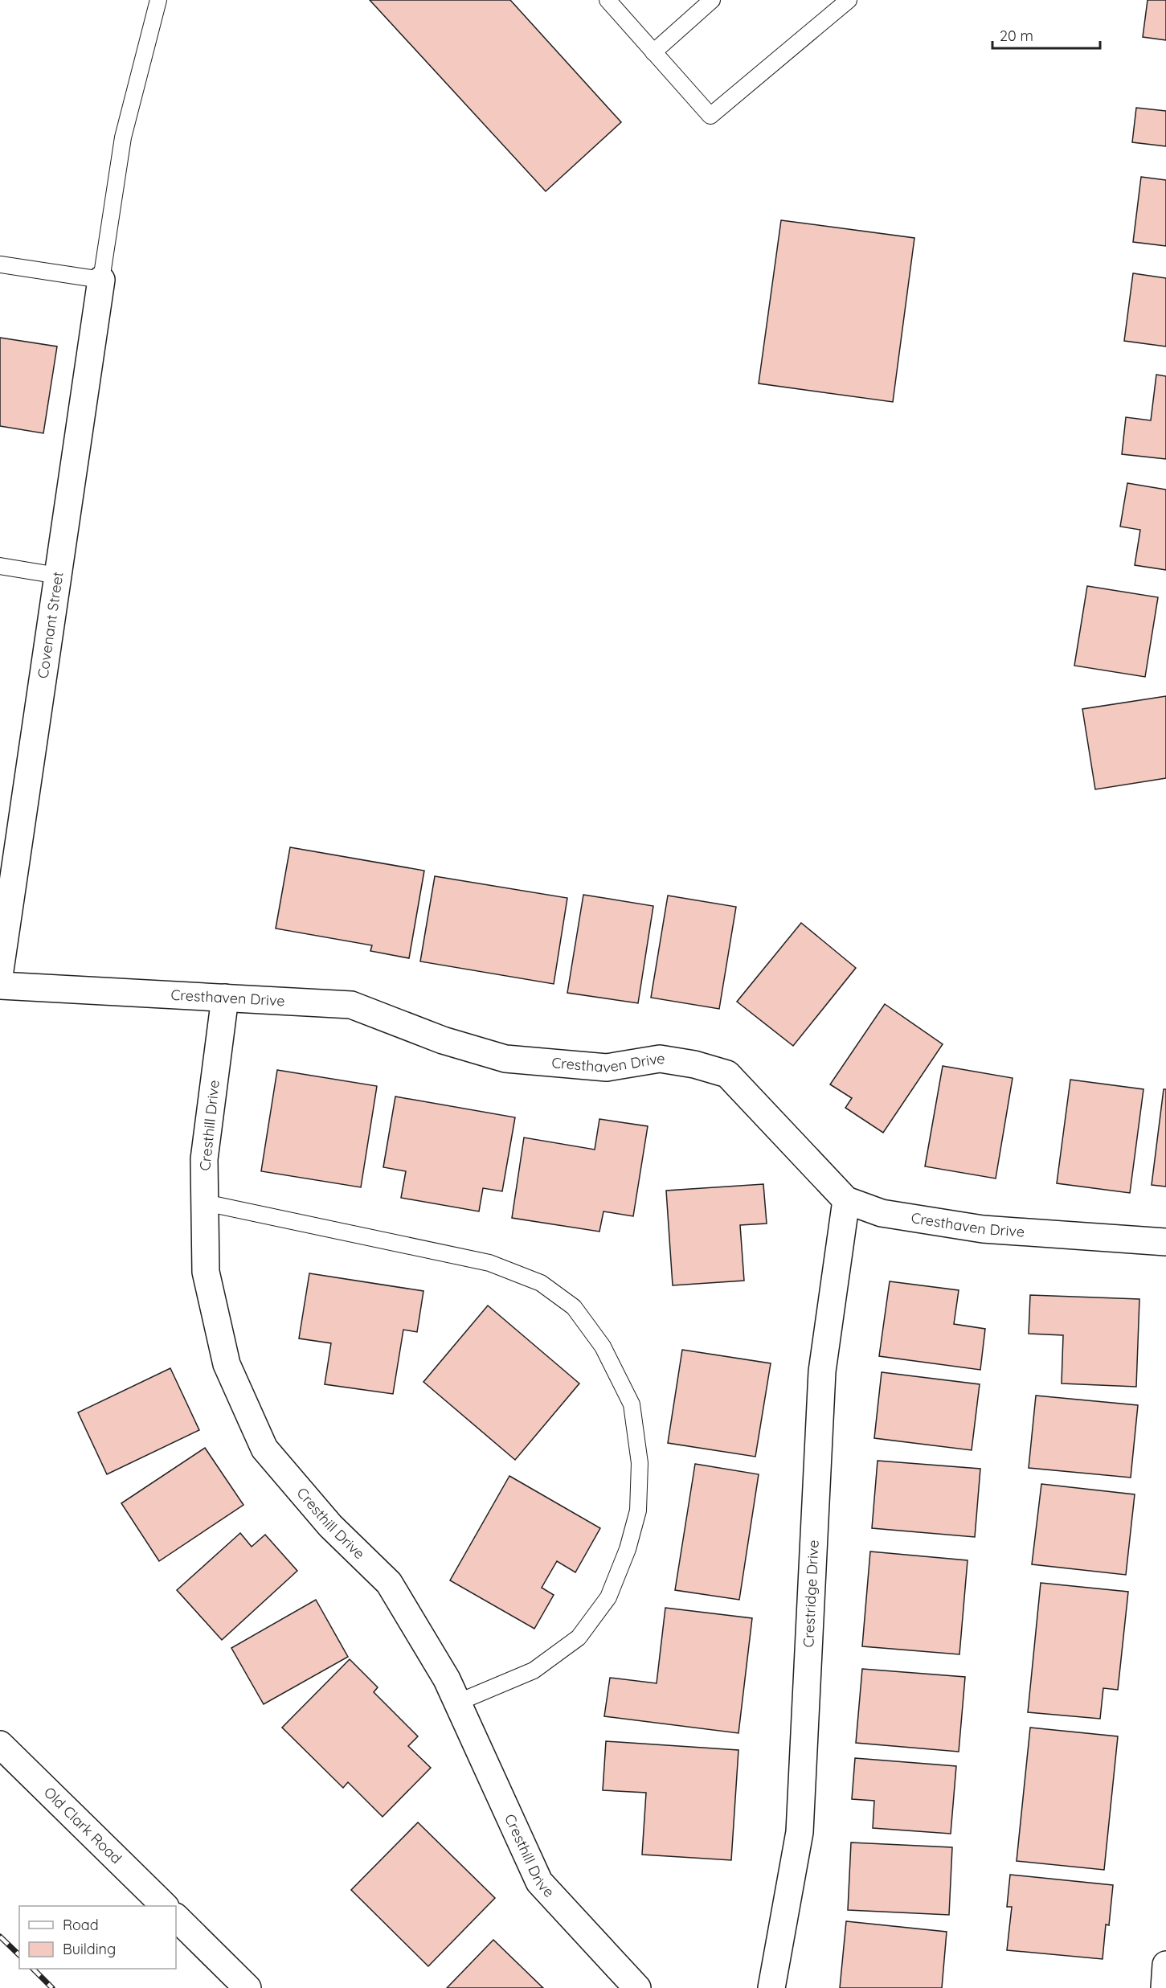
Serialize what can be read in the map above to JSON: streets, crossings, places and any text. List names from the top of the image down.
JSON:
{
  "streets": {
    "street": [
      "Covenant Street",
      "Cresthaven Drive",
      "Cresthill Drive",
      "Crestridge Drive",
      "Old Clark Road"
    ]
  },
  "crossings": [
    ["Cresthaven Drive", "Cresthill Drive"],
    ["Cresthaven Drive", "Crestridge Drive"]
  ],
  "legend": ["Road", "Building"],
  "scale_bar": "20 m"
}
